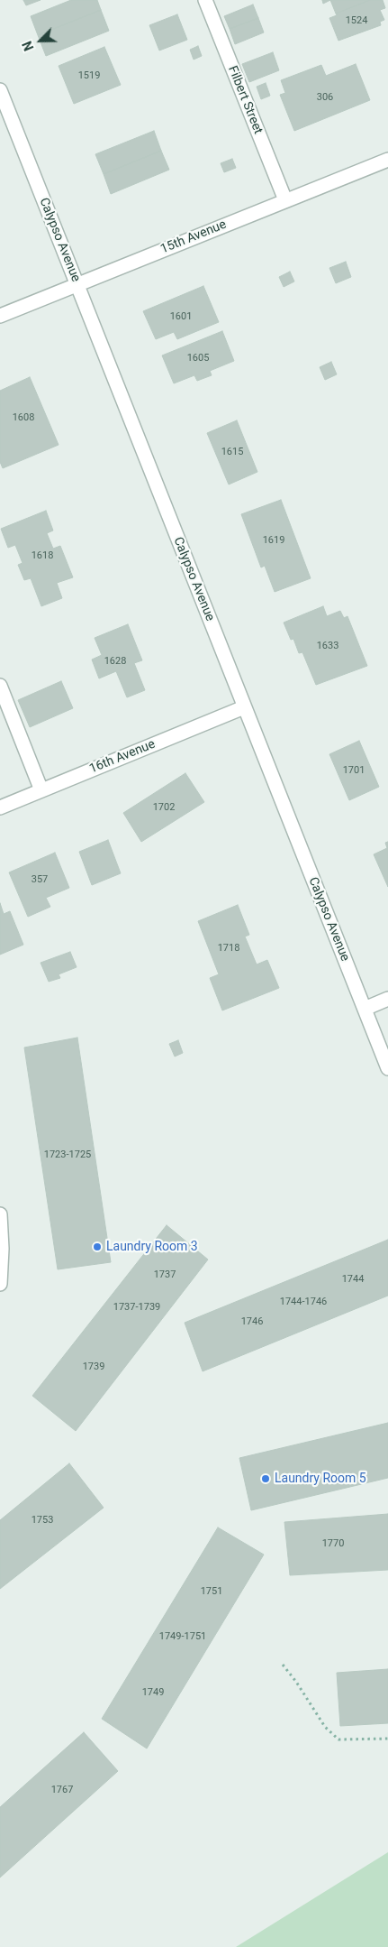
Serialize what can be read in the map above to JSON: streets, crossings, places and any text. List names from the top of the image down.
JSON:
{
  "streets": {
    "street": [
      "Filbert Street",
      "15th Avenue",
      "Calypso Avenue",
      "16th Avenue"
    ]
  },
  "crossings": [
    ["Filbert Street", "15th Avenue"],
    ["15th Avenue", "Calypso Avenue"],
    ["Calypso Avenue", "16th Avenue"]
  ],
  "places": ["Laundry Room 3", "Laundry Room 5"],
  "house_numbers": [
    "1524",
    "1519",
    "306",
    "1601",
    "1605",
    "1608",
    "1615",
    "1619",
    "1618",
    "1633",
    "1628",
    "1701",
    "1702",
    "357",
    "1718",
    "1723-1725",
    "1737",
    "1744",
    "1744-1746",
    "1737-1739",
    "1746",
    "1739",
    "1753",
    "1770",
    "1751",
    "1749-1751",
    "1749",
    "1767"
  ],
  "north": "bottom left"
}
